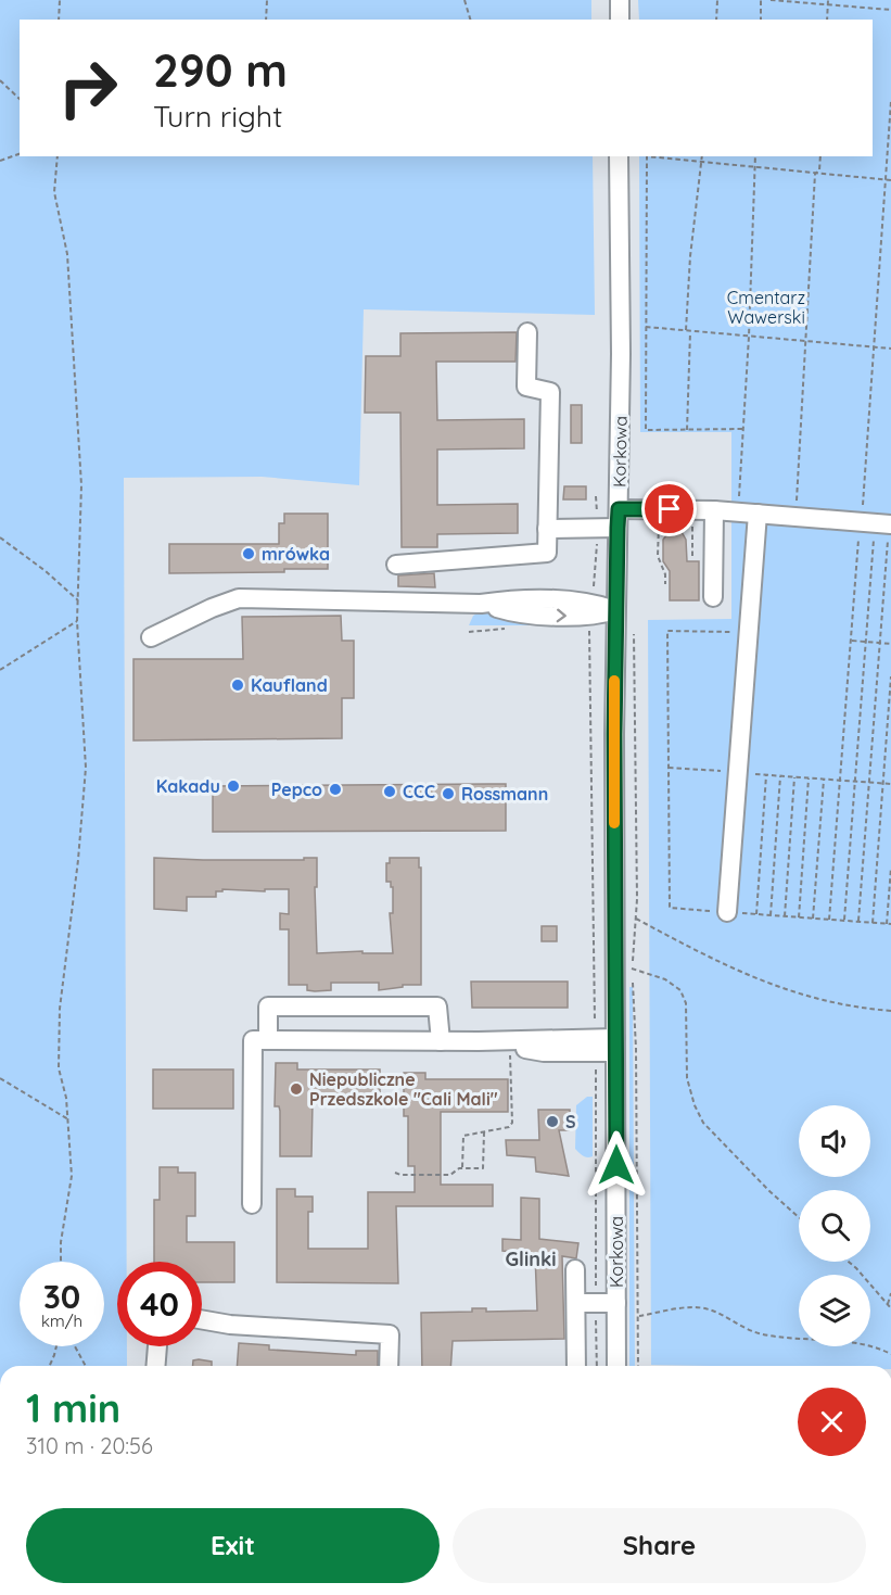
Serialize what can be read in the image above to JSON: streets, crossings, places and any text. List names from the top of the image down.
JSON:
{
  "streets": {
    "street": ["Korkowa"]
  },
  "districts": ["Glinki"],
  "parks": ["Cmentarz Wawerski"],
  "places": [
    "mrówka",
    "Kaufland",
    "Kakadu",
    "Pepco",
    "CCC",
    "Rossmann",
    "Niepubliczne Przedszkole \"Cali Mali\"",
    "S"
  ],
  "page": {
    "turn": ["290 m", "Turn right"],
    "speed": "30 km/h",
    "limit": "40",
    "heading": ["1 min", "310 m · 20:56"],
    "buttons": ["Exit", "Share"]
  }
}
